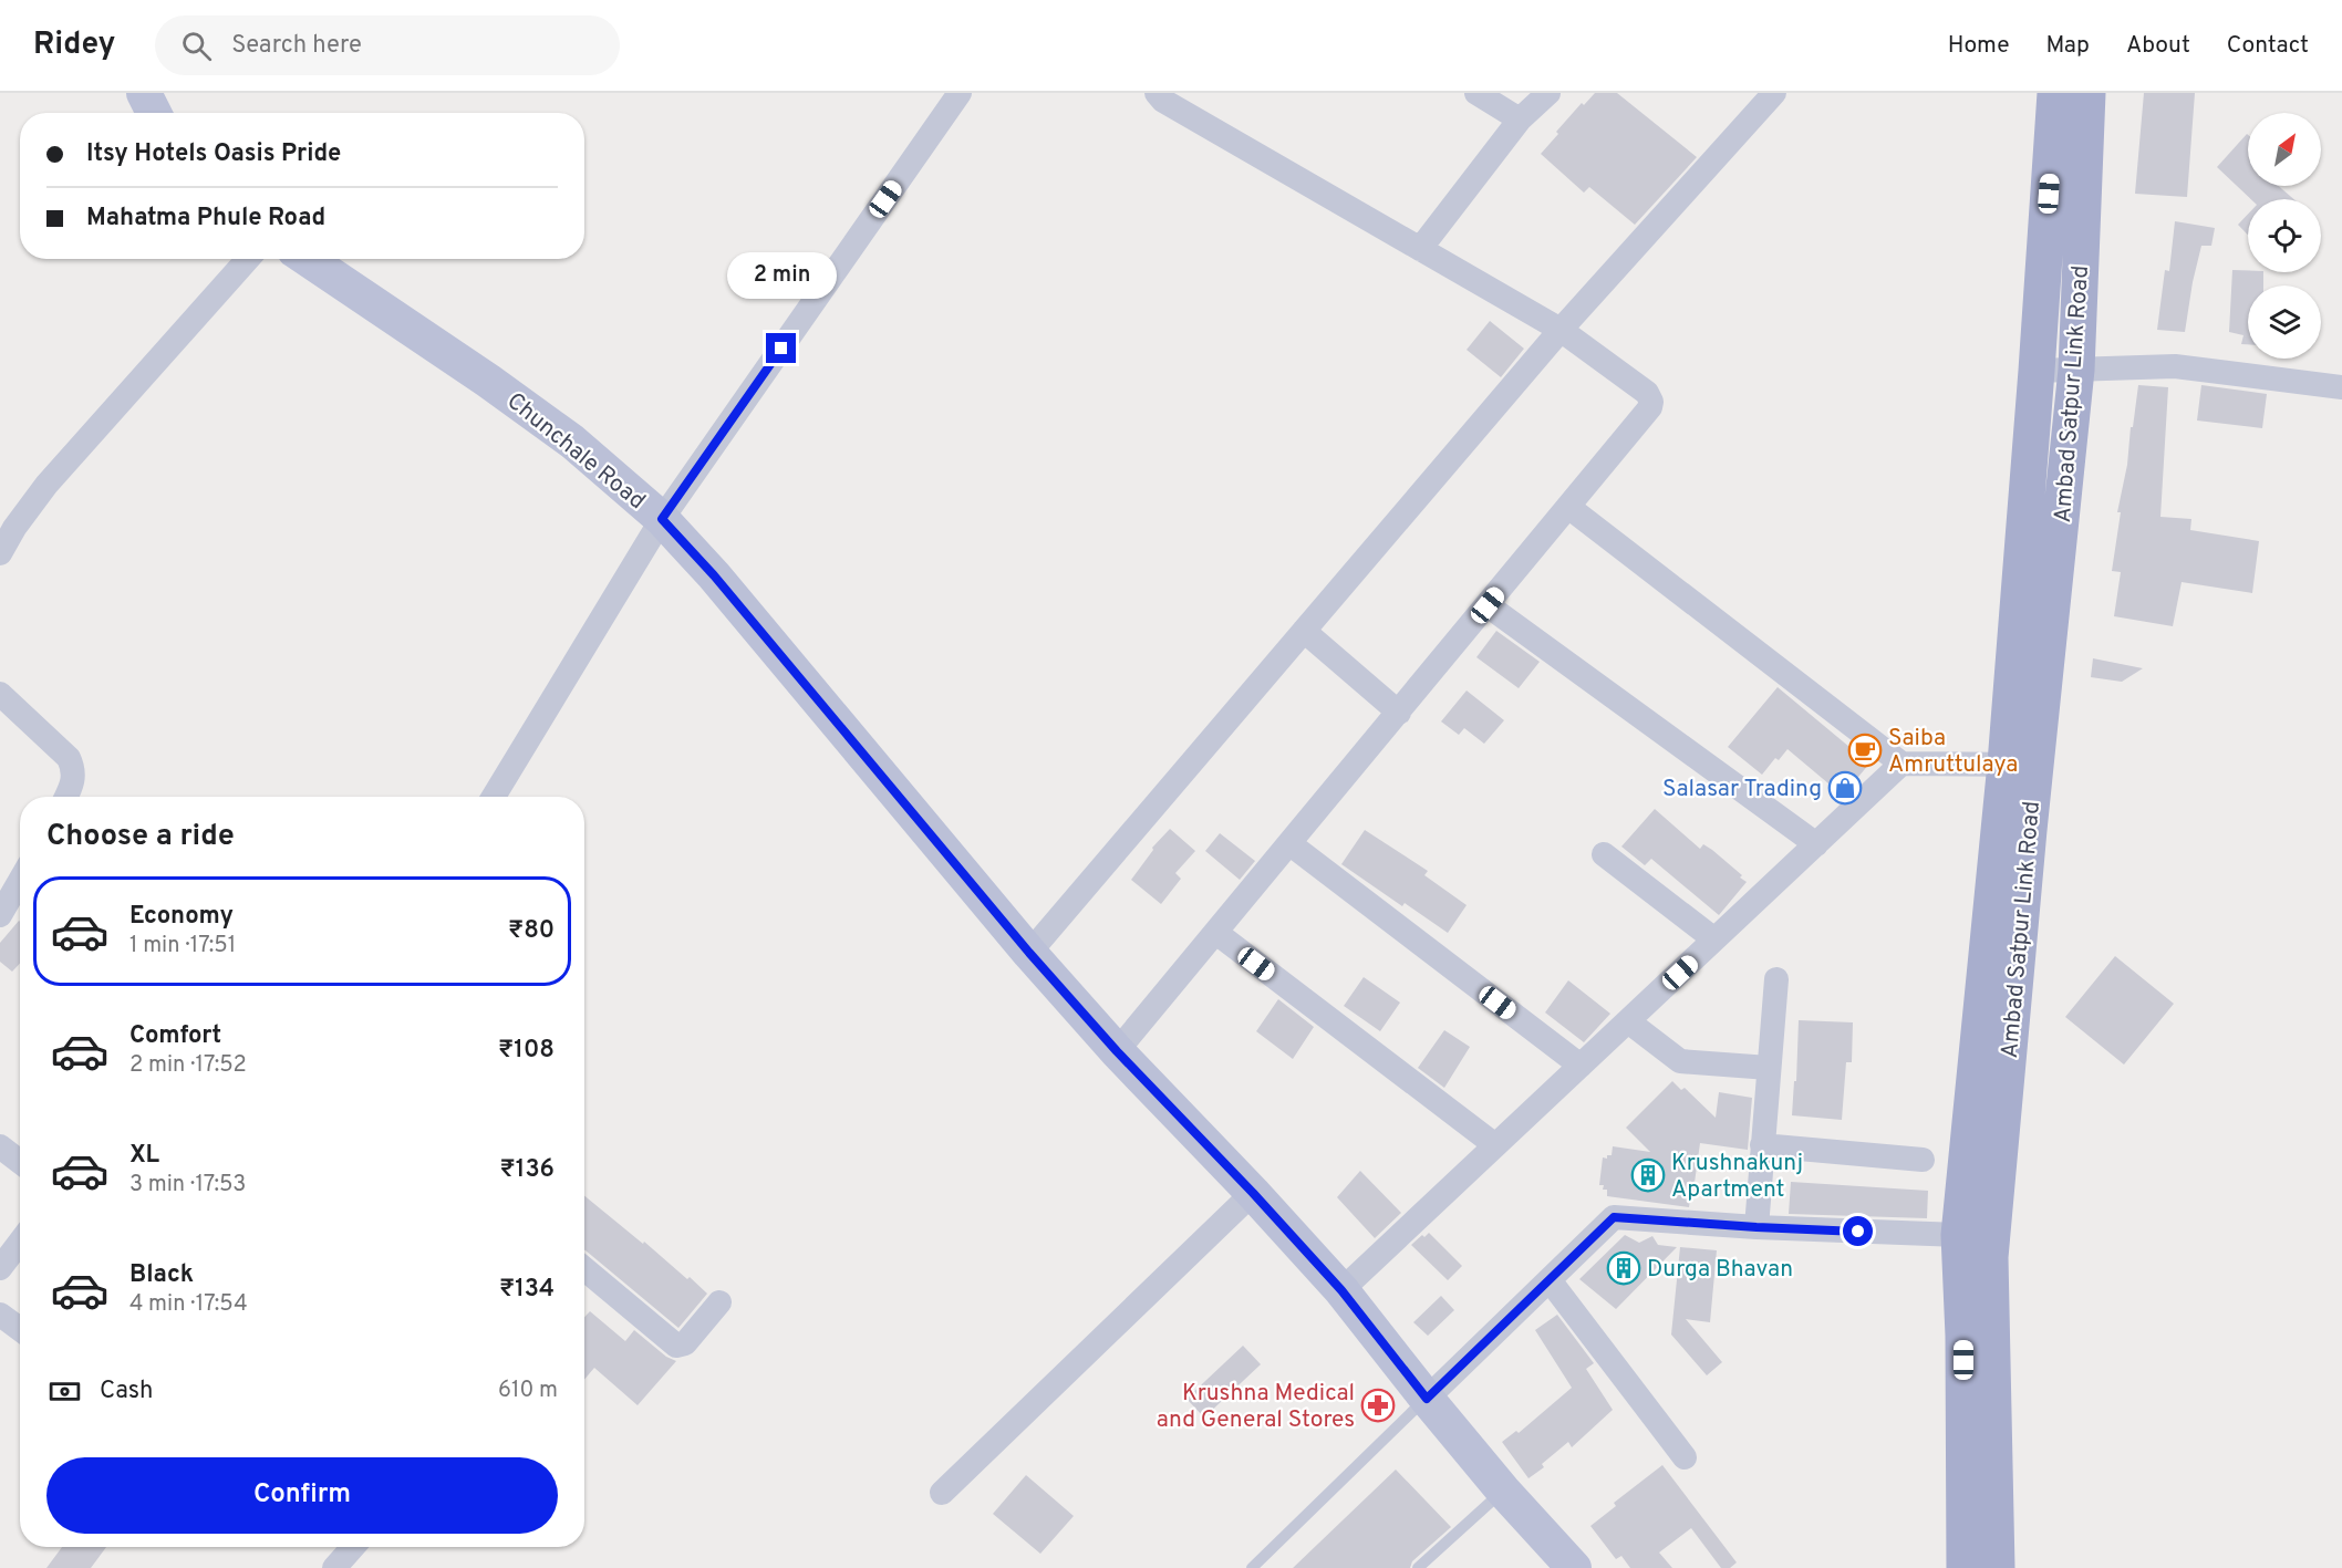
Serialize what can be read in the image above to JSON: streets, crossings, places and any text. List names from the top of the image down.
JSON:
{
  "streets": {
    "main road": ["Ambad Satpur Link Road"],
    "street": ["Chunchale Road"]
  },
  "places": {
    "cafe": ["Saiba Amruttulaya"],
    "shop": ["Salasar Trading"],
    "building": ["Krushnakunj Apartment", "Durga Bhavan"],
    "pharmacy": ["Krushna Medical and General Stores"]
  },
  "north": "top right",
  "page": {
    "header": "Ridey",
    "search": "Search here",
    "nav": [
      "Home",
      "Map",
      "About",
      "Contact"
    ],
    "banner": ["Itsy Hotels Oasis Pride", "Mahatma Phule Road"],
    "bubble": "2 min",
    "heading": "Choose a ride",
    "list": [
      {
        "name": "Economy",
        "note": "1 min · 17:51",
        "value": "₹80"
      },
      {
        "name": "Comfort",
        "note": "2 min · 17:52",
        "value": "₹108"
      },
      {
        "name": "XL",
        "note": "3 min · 17:53",
        "value": "₹136"
      },
      {
        "name": "Black",
        "note": "4 min · 17:54",
        "value": "₹134"
      }
    ],
    "pay": ["Cash", "610 m"],
    "buttons": "Confirm"
  }
}
